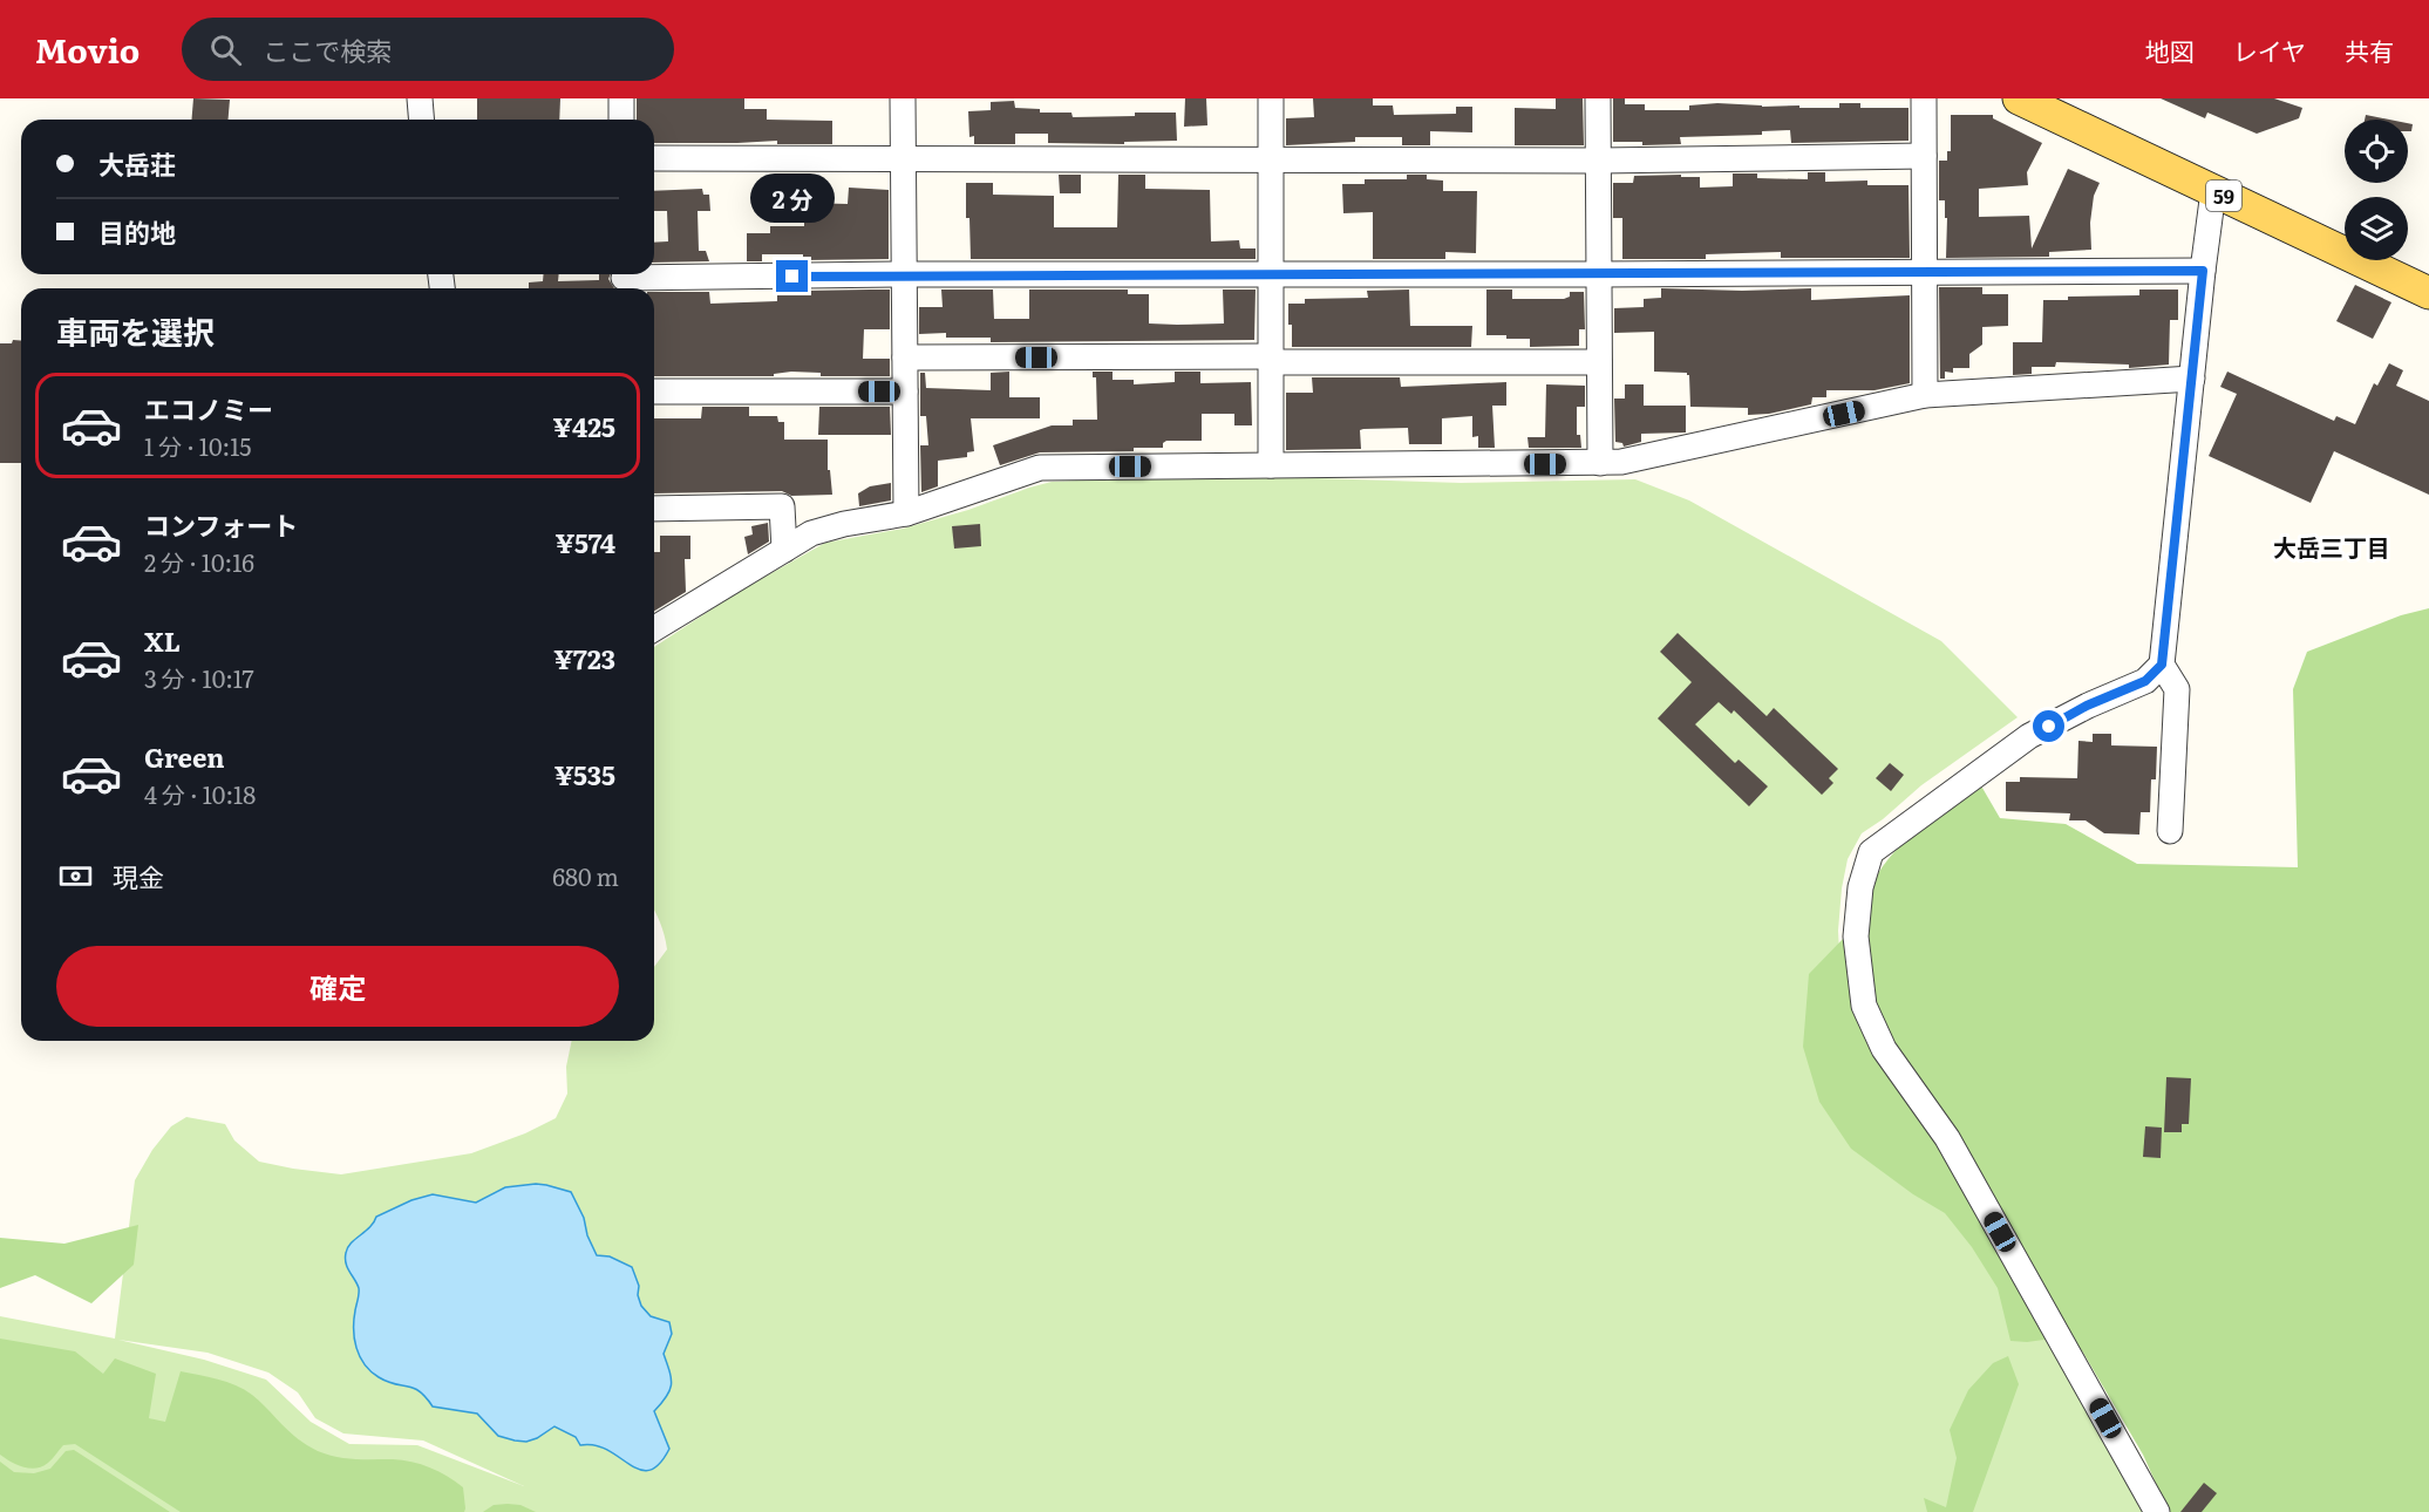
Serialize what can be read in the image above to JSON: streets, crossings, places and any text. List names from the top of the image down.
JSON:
{
  "streets": {
    "main road": ["59"]
  },
  "districts": ["大岳三丁目"],
  "page": {
    "header": "Movio",
    "search": "ここで検索",
    "nav": ["地図", "レイヤ", "共有"],
    "banner": ["大岳荘", "目的地"],
    "bubble": "2 分",
    "heading": "車両を選択",
    "list": [
      {
        "name": "エコノミー",
        "note": "1 分 · 10:15",
        "value": "¥425"
      },
      {
        "name": "コンフォート",
        "note": "2 分 · 10:16",
        "value": "¥574"
      },
      {
        "name": "XL",
        "note": "3 分 · 10:17",
        "value": "¥723"
      },
      {
        "name": "Green",
        "note": "4 分 · 10:18",
        "value": "¥535"
      }
    ],
    "pay": ["現金", "680 m"],
    "buttons": "確定"
  }
}
